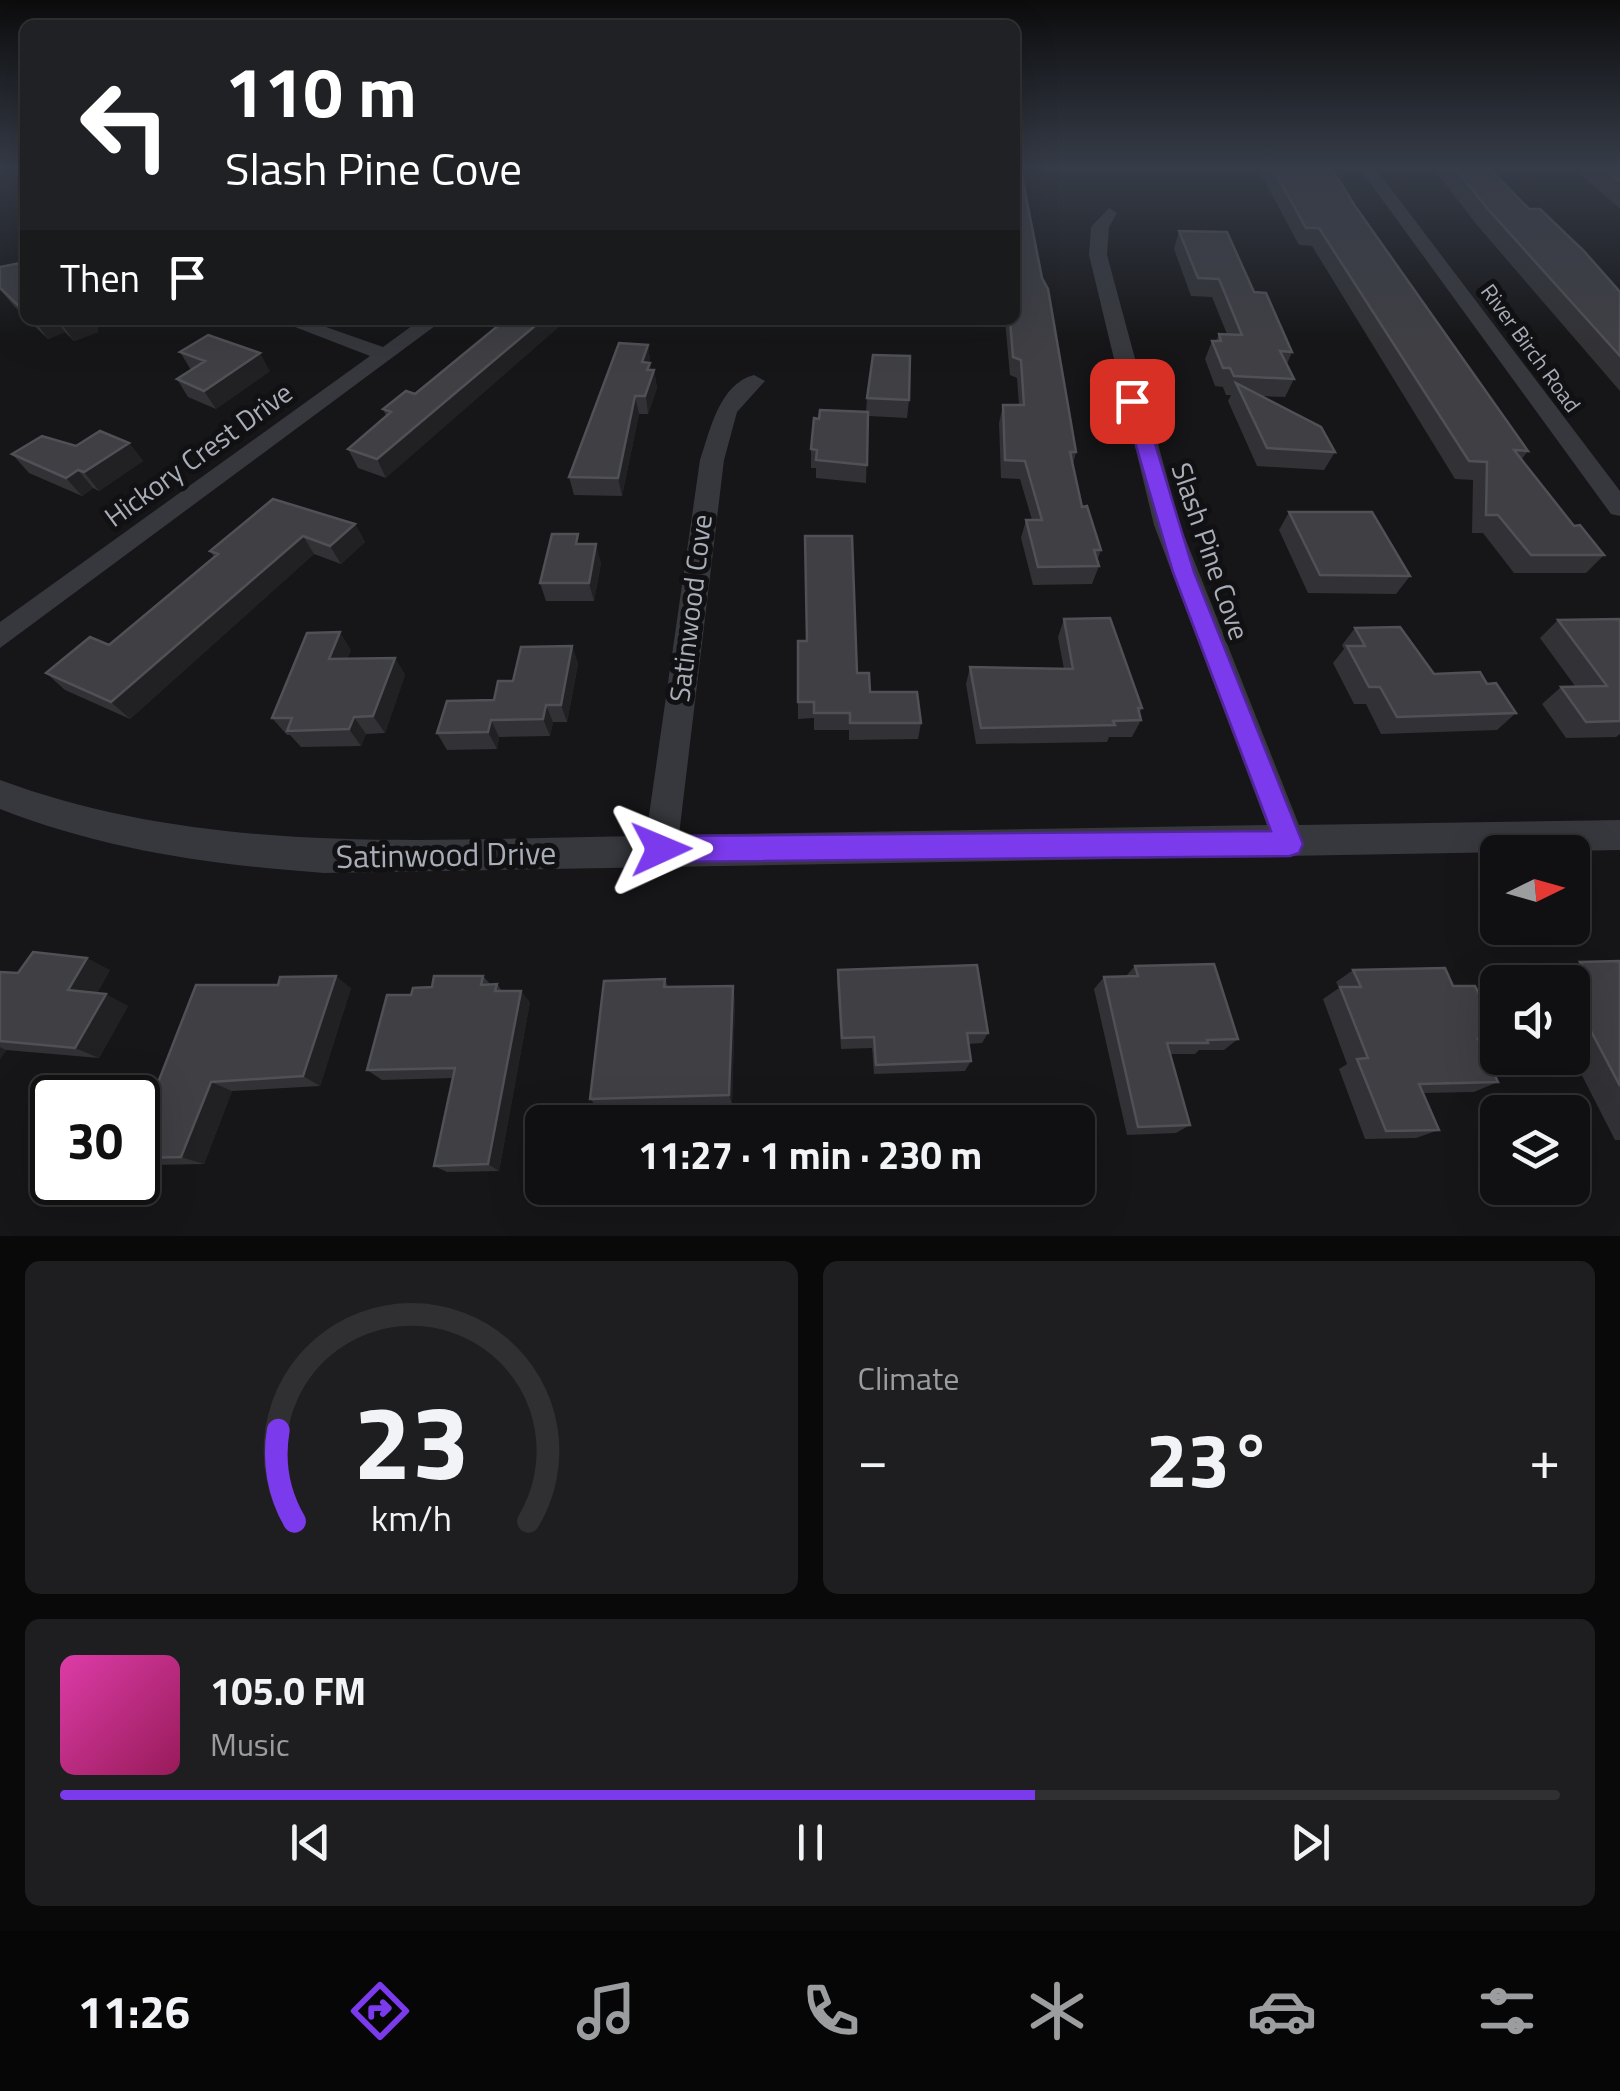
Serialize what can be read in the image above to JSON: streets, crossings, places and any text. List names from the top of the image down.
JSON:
{
  "streets": {
    "street": [
      "River Birch Road",
      "Hickory Crest Drive",
      "Slash Pine Cove",
      "Satinwood Cove",
      "Satinwood Drive"
    ]
  },
  "crossings": [
    ["Slash Pine Cove", "Satinwood Drive"],
    ["Satinwood Cove", "Satinwood Drive"]
  ],
  "north": "right",
  "page": {
    "turn": ["110 m", "Slash Pine Cove"],
    "then": "Then",
    "limit": "30",
    "trip": "11:27 · 1 min · 230 m",
    "tile": "Climate",
    "heat": ["−", "23°", "+"],
    "song": ["105.0 FM", "Music"],
    "tabs": "11:26",
    "gauge": ["23", "km/h"]
  }
}
